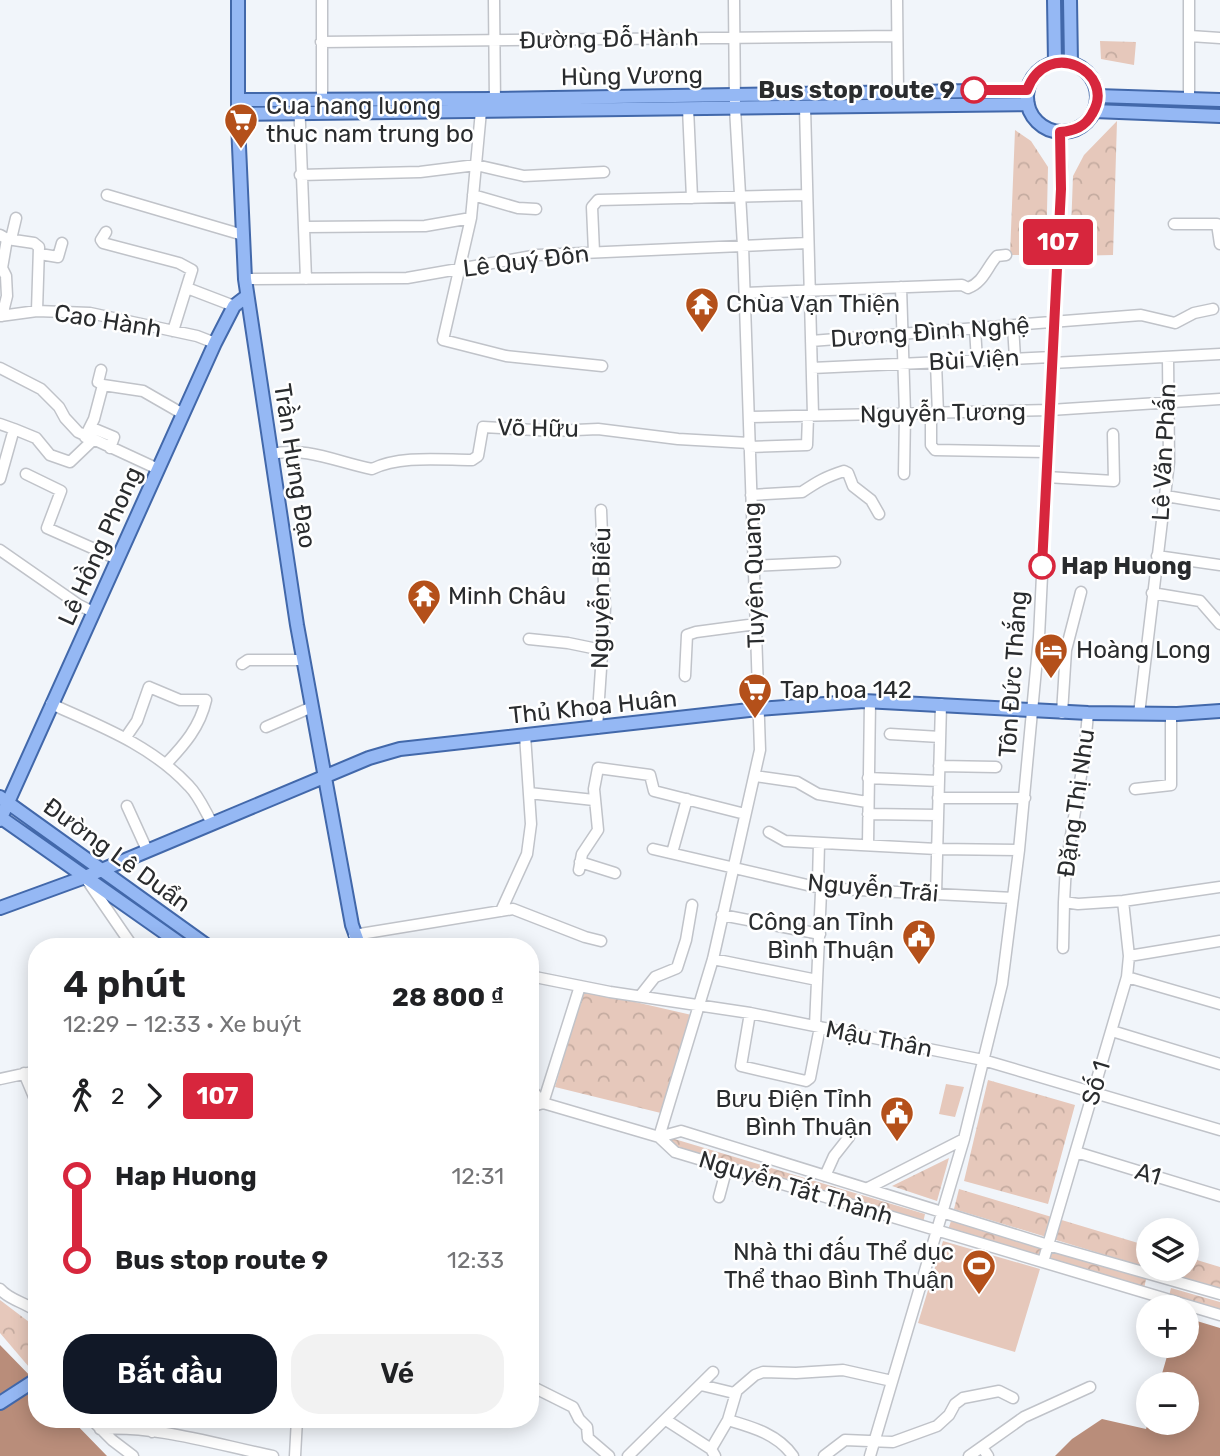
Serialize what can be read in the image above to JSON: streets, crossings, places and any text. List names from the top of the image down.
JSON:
{
  "streets": {
    "main road": [
      "Hùng Vương",
      "Trần Hưng Đạo",
      "Lê Hồng Phong",
      "Thủ Khoa Huân",
      "Đường Lê Duẩn"
    ],
    "street": [
      "Đường Đỗ Hành",
      "Lê Quý Đôn",
      "Cao Hành",
      "Dương Đình Nghệ",
      "Bùi Viện",
      "Nguyễn Tương",
      "Võ Hữu",
      "Lê Văn Phấn",
      "Tuyên Quang",
      "Nguyễn Biểu",
      "Tôn Đức Thắng",
      "Đặng Thị Nhu",
      "Nguyễn Trãi",
      "Mậu Thân",
      "Số 1",
      "A1",
      "Nguyễn Tất Thành"
    ]
  },
  "crossings": [
    ["Đường Đỗ Hành", "Tuyên Quang"],
    ["Hùng Vương", "Trần Hưng Đạo"],
    ["Hùng Vương", "Tuyên Quang"],
    ["Hùng Vương", "Tôn Đức Thắng"],
    ["Lê Quý Đôn", "Trần Hưng Đạo"],
    ["Lê Quý Đôn", "Tuyên Quang"],
    ["Cao Hành", "Lê Hồng Phong"],
    ["Dương Đình Nghệ", "Tôn Đức Thắng"],
    ["Bùi Viện", "Lê Văn Phấn"],
    ["Bùi Viện", "Tôn Đức Thắng"],
    ["Nguyễn Tương", "Lê Văn Phấn"],
    ["Nguyễn Tương", "Tuyên Quang"],
    ["Nguyễn Tương", "Tôn Đức Thắng"],
    ["Võ Hữu", "Trần Hưng Đạo"],
    ["Võ Hữu", "Tuyên Quang"],
    ["Lê Văn Phấn", "Thủ Khoa Huân"],
    ["Trần Hưng Đạo", "Lê Hồng Phong"],
    ["Trần Hưng Đạo", "Thủ Khoa Huân"],
    ["Lê Hồng Phong", "Đường Lê Duẩn"],
    ["Tuyên Quang", "Thủ Khoa Huân"],
    ["Tuyên Quang", "Nguyễn Trãi"],
    ["Tuyên Quang", "Mậu Thân"],
    ["Tuyên Quang", "Nguyễn Tất Thành"],
    ["Nguyễn Biểu", "Thủ Khoa Huân"],
    ["Tôn Đức Thắng", "Thủ Khoa Huân"],
    ["Tôn Đức Thắng", "Nguyễn Trãi"],
    ["Tôn Đức Thắng", "Mậu Thân"],
    ["Tôn Đức Thắng", "Nguyễn Tất Thành"],
    ["Thủ Khoa Huân", "Đặng Thị Nhu"],
    ["Thủ Khoa Huân", "Đường Lê Duẩn"],
    ["Đặng Thị Nhu", "Số 1"],
    ["Mậu Thân", "Số 1"],
    ["Số 1", "A1"],
    ["Số 1", "Nguyễn Tất Thành"]
  ],
  "places": {
    "other": ["Bus stop route 9", "Hap Huong"],
    "supermarket": ["Cua hang luong thuc nam trung bo", "Tap hoa 142"],
    "temple": ["Chùa Vạn Thiện", "Minh Châu"],
    "hotel": ["Hoàng Long"],
    "public building": ["Công an Tỉnh Bình Thuận", "Bưu Điện Tỉnh Bình Thuận"],
    "sports": ["Nhà thi đấu Thể dục Thể thao Bình Thuận"]
  },
  "lines": ["bus line 107"],
  "page": {
    "on_map": "107",
    "heading": ["4 phút", "12:29 – 12:33 · Xe buýt", "28 800 ₫"],
    "legs": ["2", "107"],
    "list": [
      {
        "name": "Hap Huong",
        "value": "12:31"
      },
      {
        "name": "Bus stop route 9",
        "value": "12:33"
      }
    ],
    "map_buttons": ["+", "−"],
    "buttons": ["Bắt đầu", "Vé"]
  }
}
